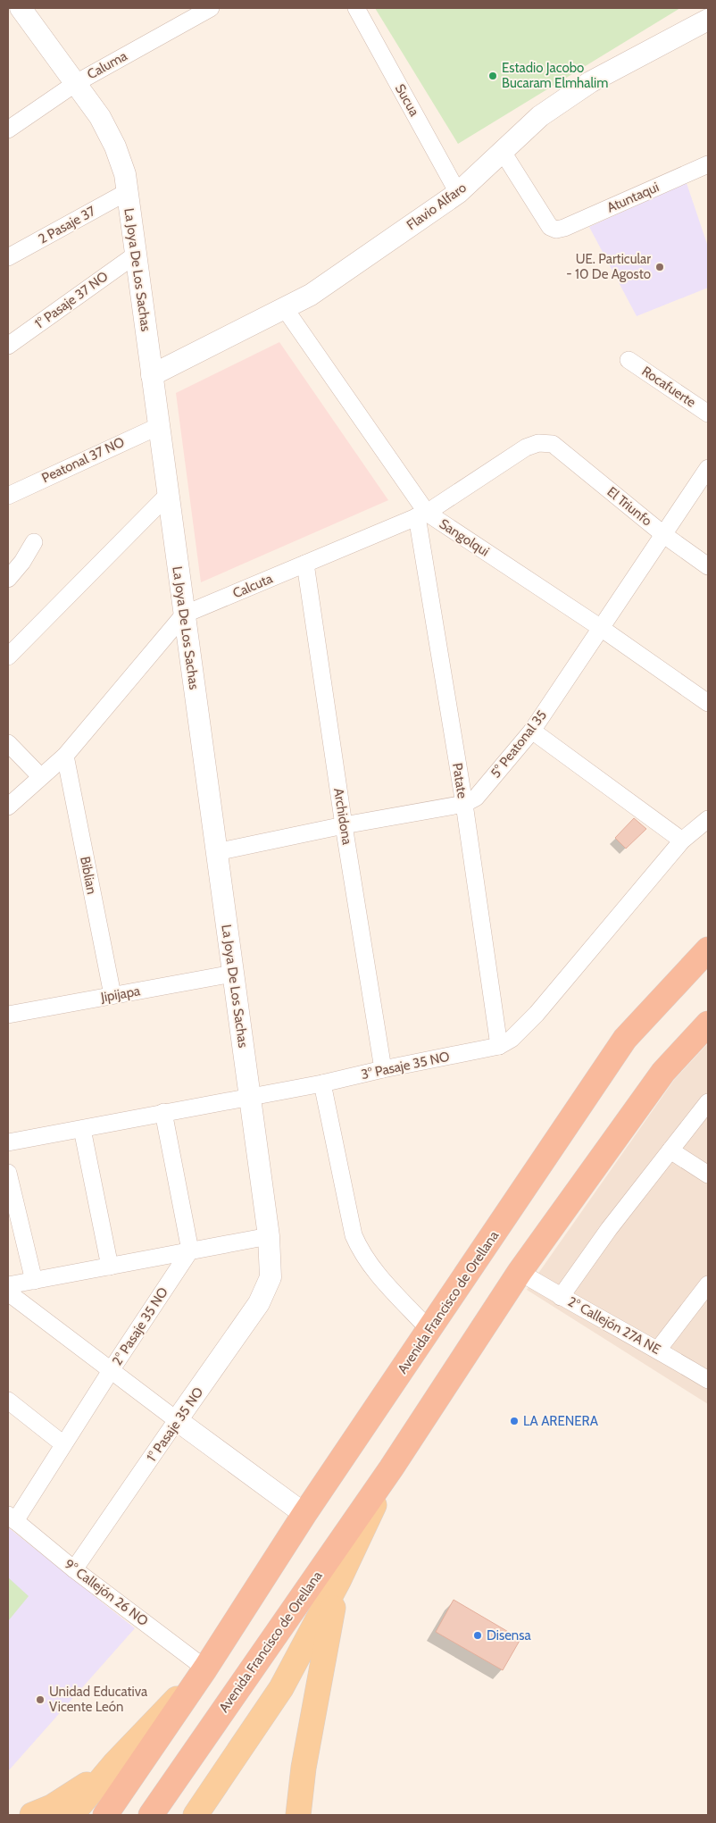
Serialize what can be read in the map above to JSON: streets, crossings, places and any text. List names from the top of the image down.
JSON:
{
  "streets": {
    "highway": ["Avenida Francisco de Orellana"],
    "street": [
      "Caluma",
      "Sucua",
      "Atuntaqui",
      "Flavio Alfaro",
      "2 Pasaje 37",
      "La Joya De Los Sachas",
      "1° Pasaje 37 NO",
      "Rocafuerte",
      "Peatonal 37 NO",
      "El Triunfo",
      "Sangolqui",
      "Calcuta",
      "5° Peatonal 35",
      "Patate",
      "Archidona",
      "Biblian",
      "Jipijapa",
      "3° Pasaje 35 NO",
      "2° Callejón 27A NE",
      "2° Pasaje 35 NO",
      "1° Pasaje 35 NO",
      "9° Callejón 26 NO"
    ]
  },
  "crossings": [
    ["Caluma", "La Joya De Los Sachas"],
    ["Sucua", "Flavio Alfaro"],
    ["Atuntaqui", "Flavio Alfaro"],
    ["Flavio Alfaro", "La Joya De Los Sachas"],
    ["Flavio Alfaro", "Sangolqui"],
    ["2 Pasaje 37", "La Joya De Los Sachas"],
    ["La Joya De Los Sachas", "1° Pasaje 37 NO"],
    ["La Joya De Los Sachas", "Peatonal 37 NO"],
    ["La Joya De Los Sachas", "Calcuta"],
    ["La Joya De Los Sachas", "5° Peatonal 35"],
    ["La Joya De Los Sachas", "Jipijapa"],
    ["La Joya De Los Sachas", "3° Pasaje 35 NO"],
    ["La Joya De Los Sachas", "1° Pasaje 35 NO"],
    ["El Triunfo", "Calcuta"],
    ["El Triunfo", "5° Peatonal 35"],
    ["Sangolqui", "Calcuta"],
    ["Sangolqui", "5° Peatonal 35"],
    ["Sangolqui", "Patate"],
    ["Calcuta", "Patate"],
    ["Calcuta", "Archidona"],
    ["Calcuta", "Biblian"],
    ["5° Peatonal 35", "Patate"],
    ["5° Peatonal 35", "Archidona"],
    ["Patate", "3° Pasaje 35 NO"],
    ["Archidona", "3° Pasaje 35 NO"],
    ["Biblian", "Jipijapa"],
    ["Avenida Francisco de Orellana", "2° Callejón 27A NE"],
    ["Avenida Francisco de Orellana", "9° Callejón 26 NO"],
    ["2° Pasaje 35 NO", "9° Callejón 26 NO"],
    ["1° Pasaje 35 NO", "9° Callejón 26 NO"]
  ],
  "places": [
    "Estadio Jacobo Bucaram Elmhalim",
    "UE. Particular - 10 De Agosto",
    "LA ARENERA",
    "Disensa",
    "Unidad Educativa Vicente León"
  ]
}
